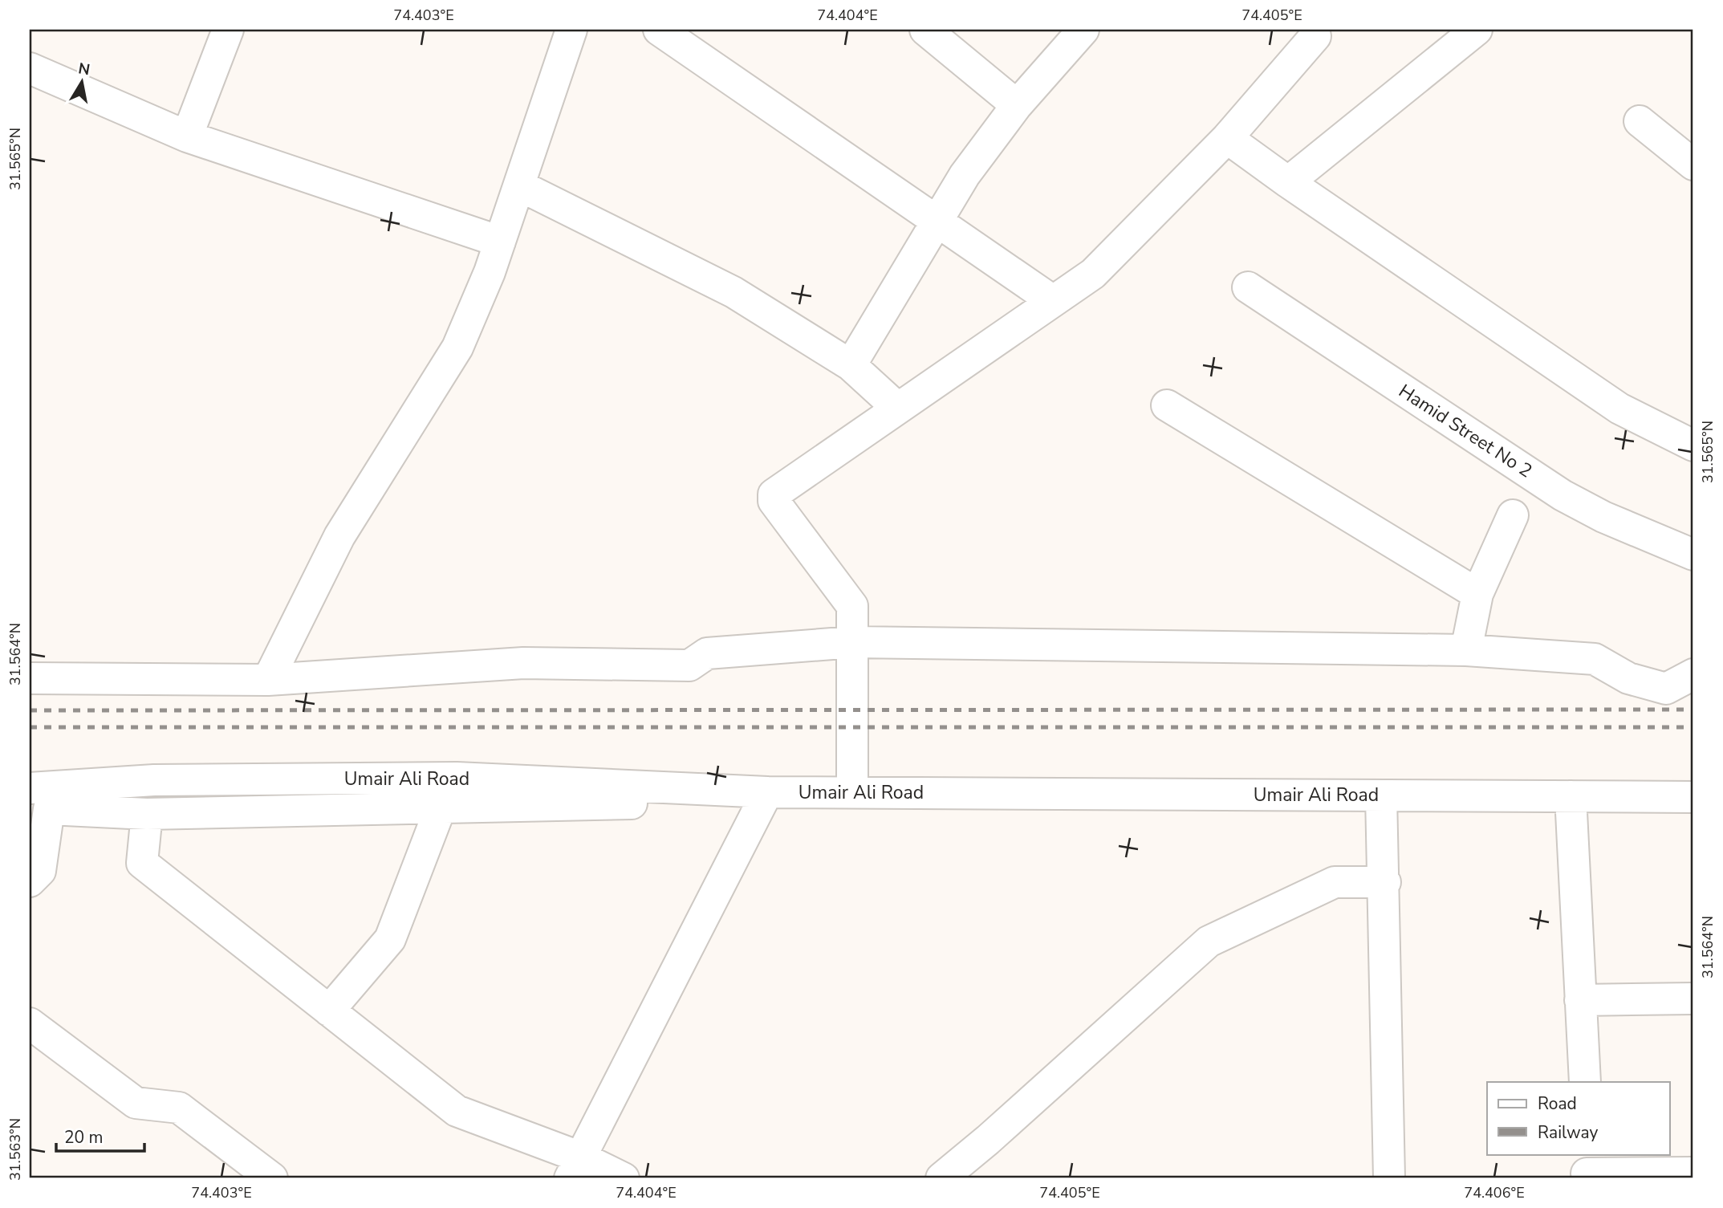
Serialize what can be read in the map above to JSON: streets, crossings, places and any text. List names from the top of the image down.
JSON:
{
  "streets": {
    "street": ["Hamid Street No 2", "Umair Ali Road"]
  },
  "legend": ["Road", "Railway"],
  "scale_bar": "20 m",
  "north": "top",
  "coordinates": [
    "74.403°E",
    "74.404°E",
    "74.405°E",
    "31.565°N",
    "31.564°N",
    "31.563°N",
    "74.406°E"
  ]
}
